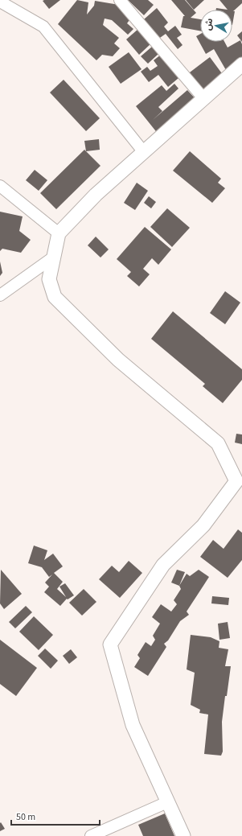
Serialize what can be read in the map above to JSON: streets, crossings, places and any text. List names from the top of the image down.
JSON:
{
  "scale_bar": "50 m",
  "north": "left"
}
